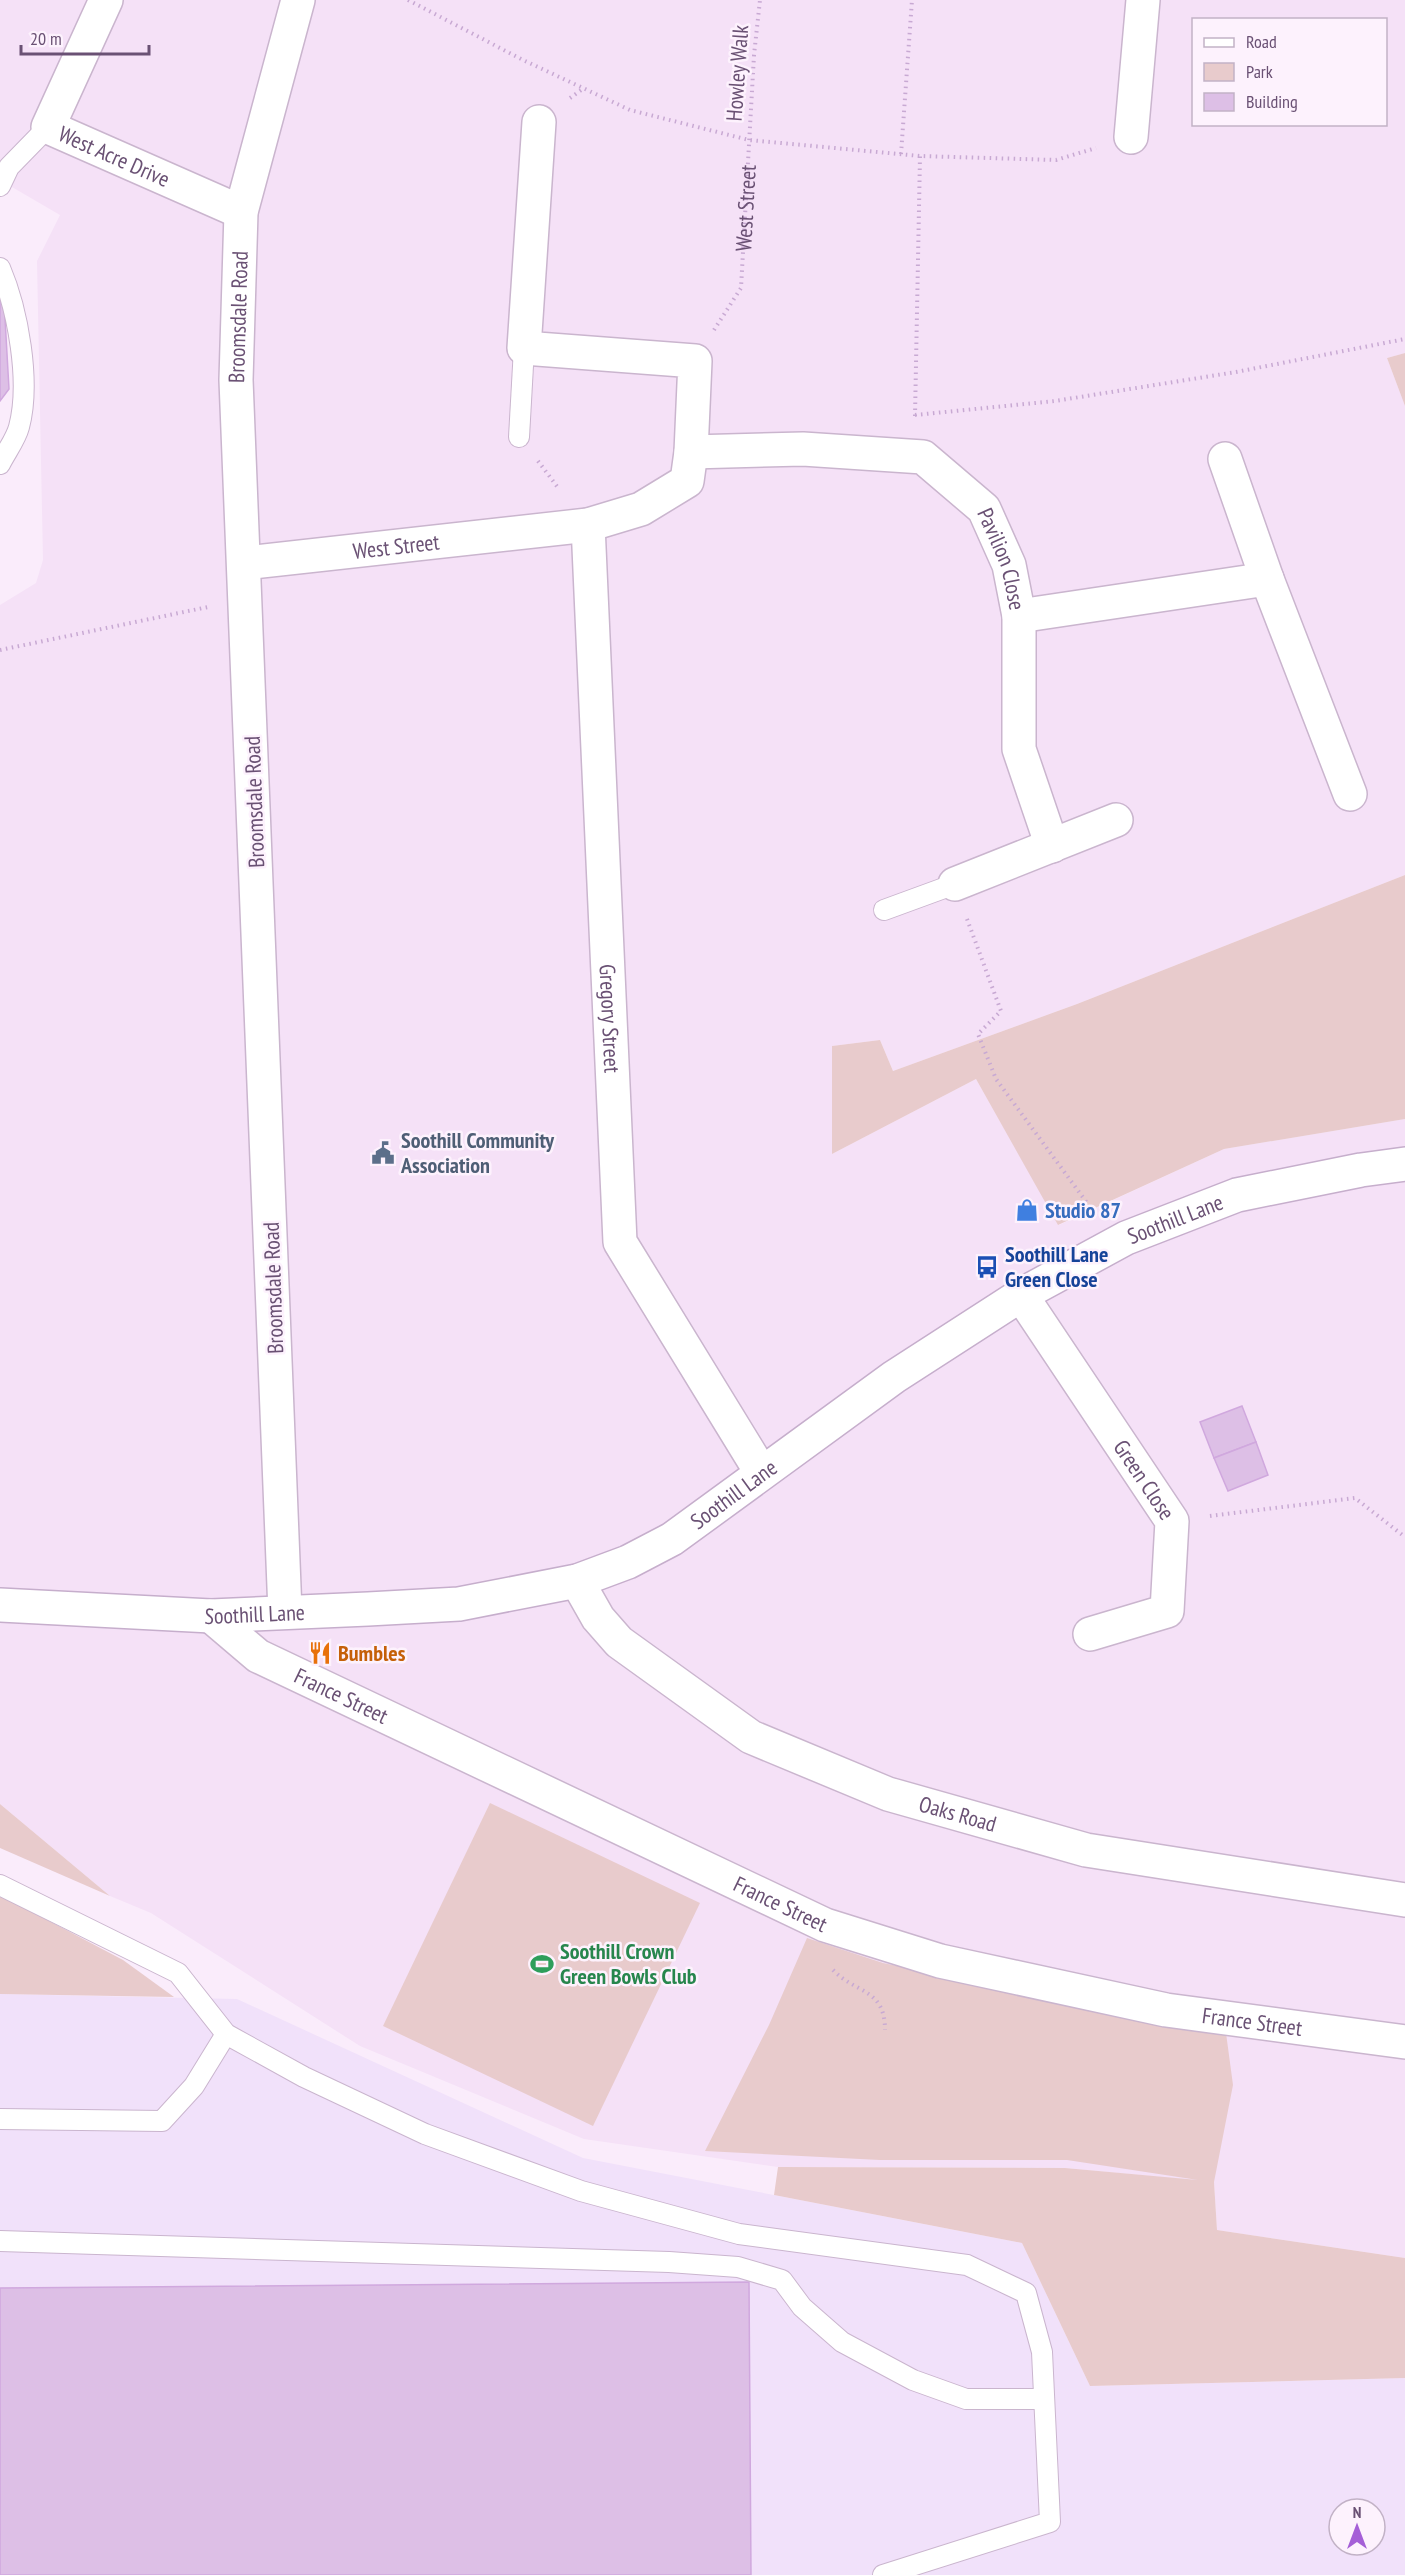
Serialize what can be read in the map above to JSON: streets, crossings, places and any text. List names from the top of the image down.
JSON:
{
  "streets": {
    "street": [
      "West Acre Drive",
      "West Street",
      "Broomsdale Road",
      "Pavilion Close",
      "Gregory Street",
      "Soothill Lane",
      "Green Close",
      "France Street",
      "Oaks Road"
    ],
    "path": ["Howley Walk"]
  },
  "crossings": [
    ["Howley Walk", "West Street"],
    ["West Acre Drive", "Broomsdale Road"],
    ["West Street", "Broomsdale Road"],
    ["West Street", "Pavilion Close"],
    ["West Street", "Gregory Street"],
    ["Broomsdale Road", "Soothill Lane"],
    ["Gregory Street", "Soothill Lane"],
    ["Soothill Lane", "Green Close"],
    ["Soothill Lane", "France Street"],
    ["Soothill Lane", "Oaks Road"]
  ],
  "places": {
    "public building": ["Soothill Community Association"],
    "shop": ["Studio 87"],
    "bus stop": ["Soothill Lane Green Close"],
    "restaurant": ["Bumbles"],
    "sports": ["Soothill Crown Green Bowls Club"]
  },
  "legend": ["Road", "Park", "Building"],
  "scale_bar": "20 m",
  "north": "top"
}
